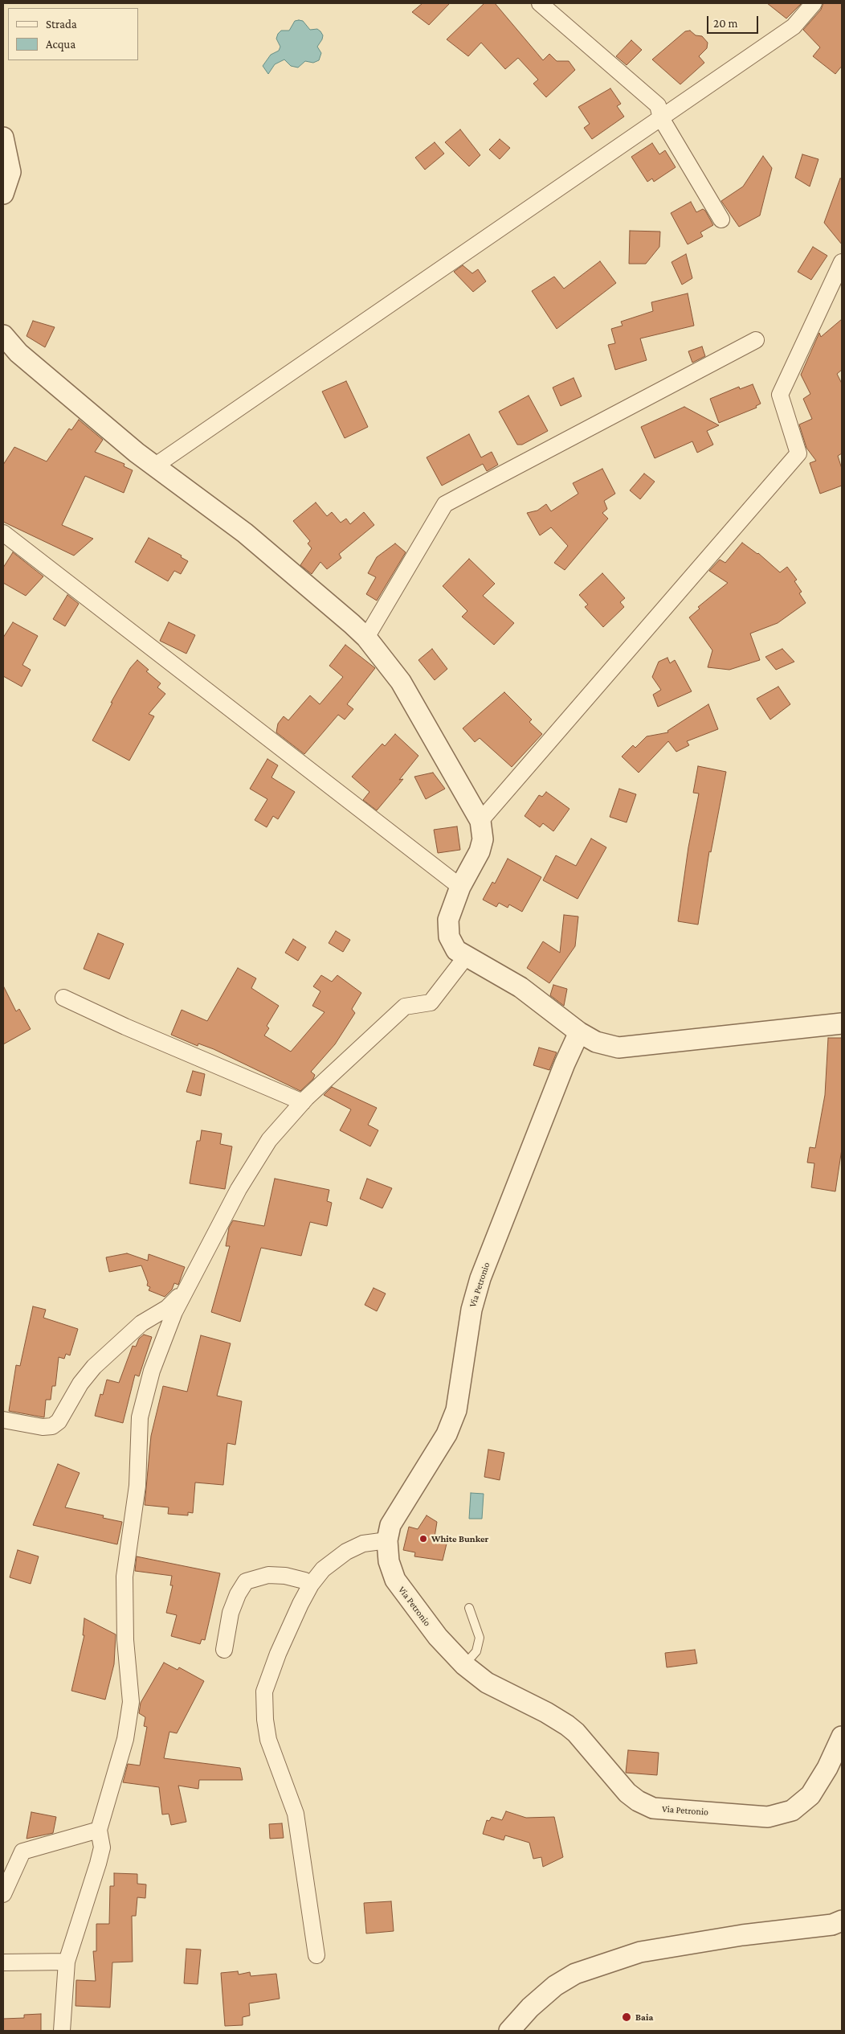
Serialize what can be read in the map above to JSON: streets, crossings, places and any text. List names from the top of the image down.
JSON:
{
  "streets": {
    "street": ["Via Petronio"]
  },
  "places": ["White Bunker", "Baia"],
  "legend": ["Strada", "Acqua"],
  "scale_bar": "20 m"
}
